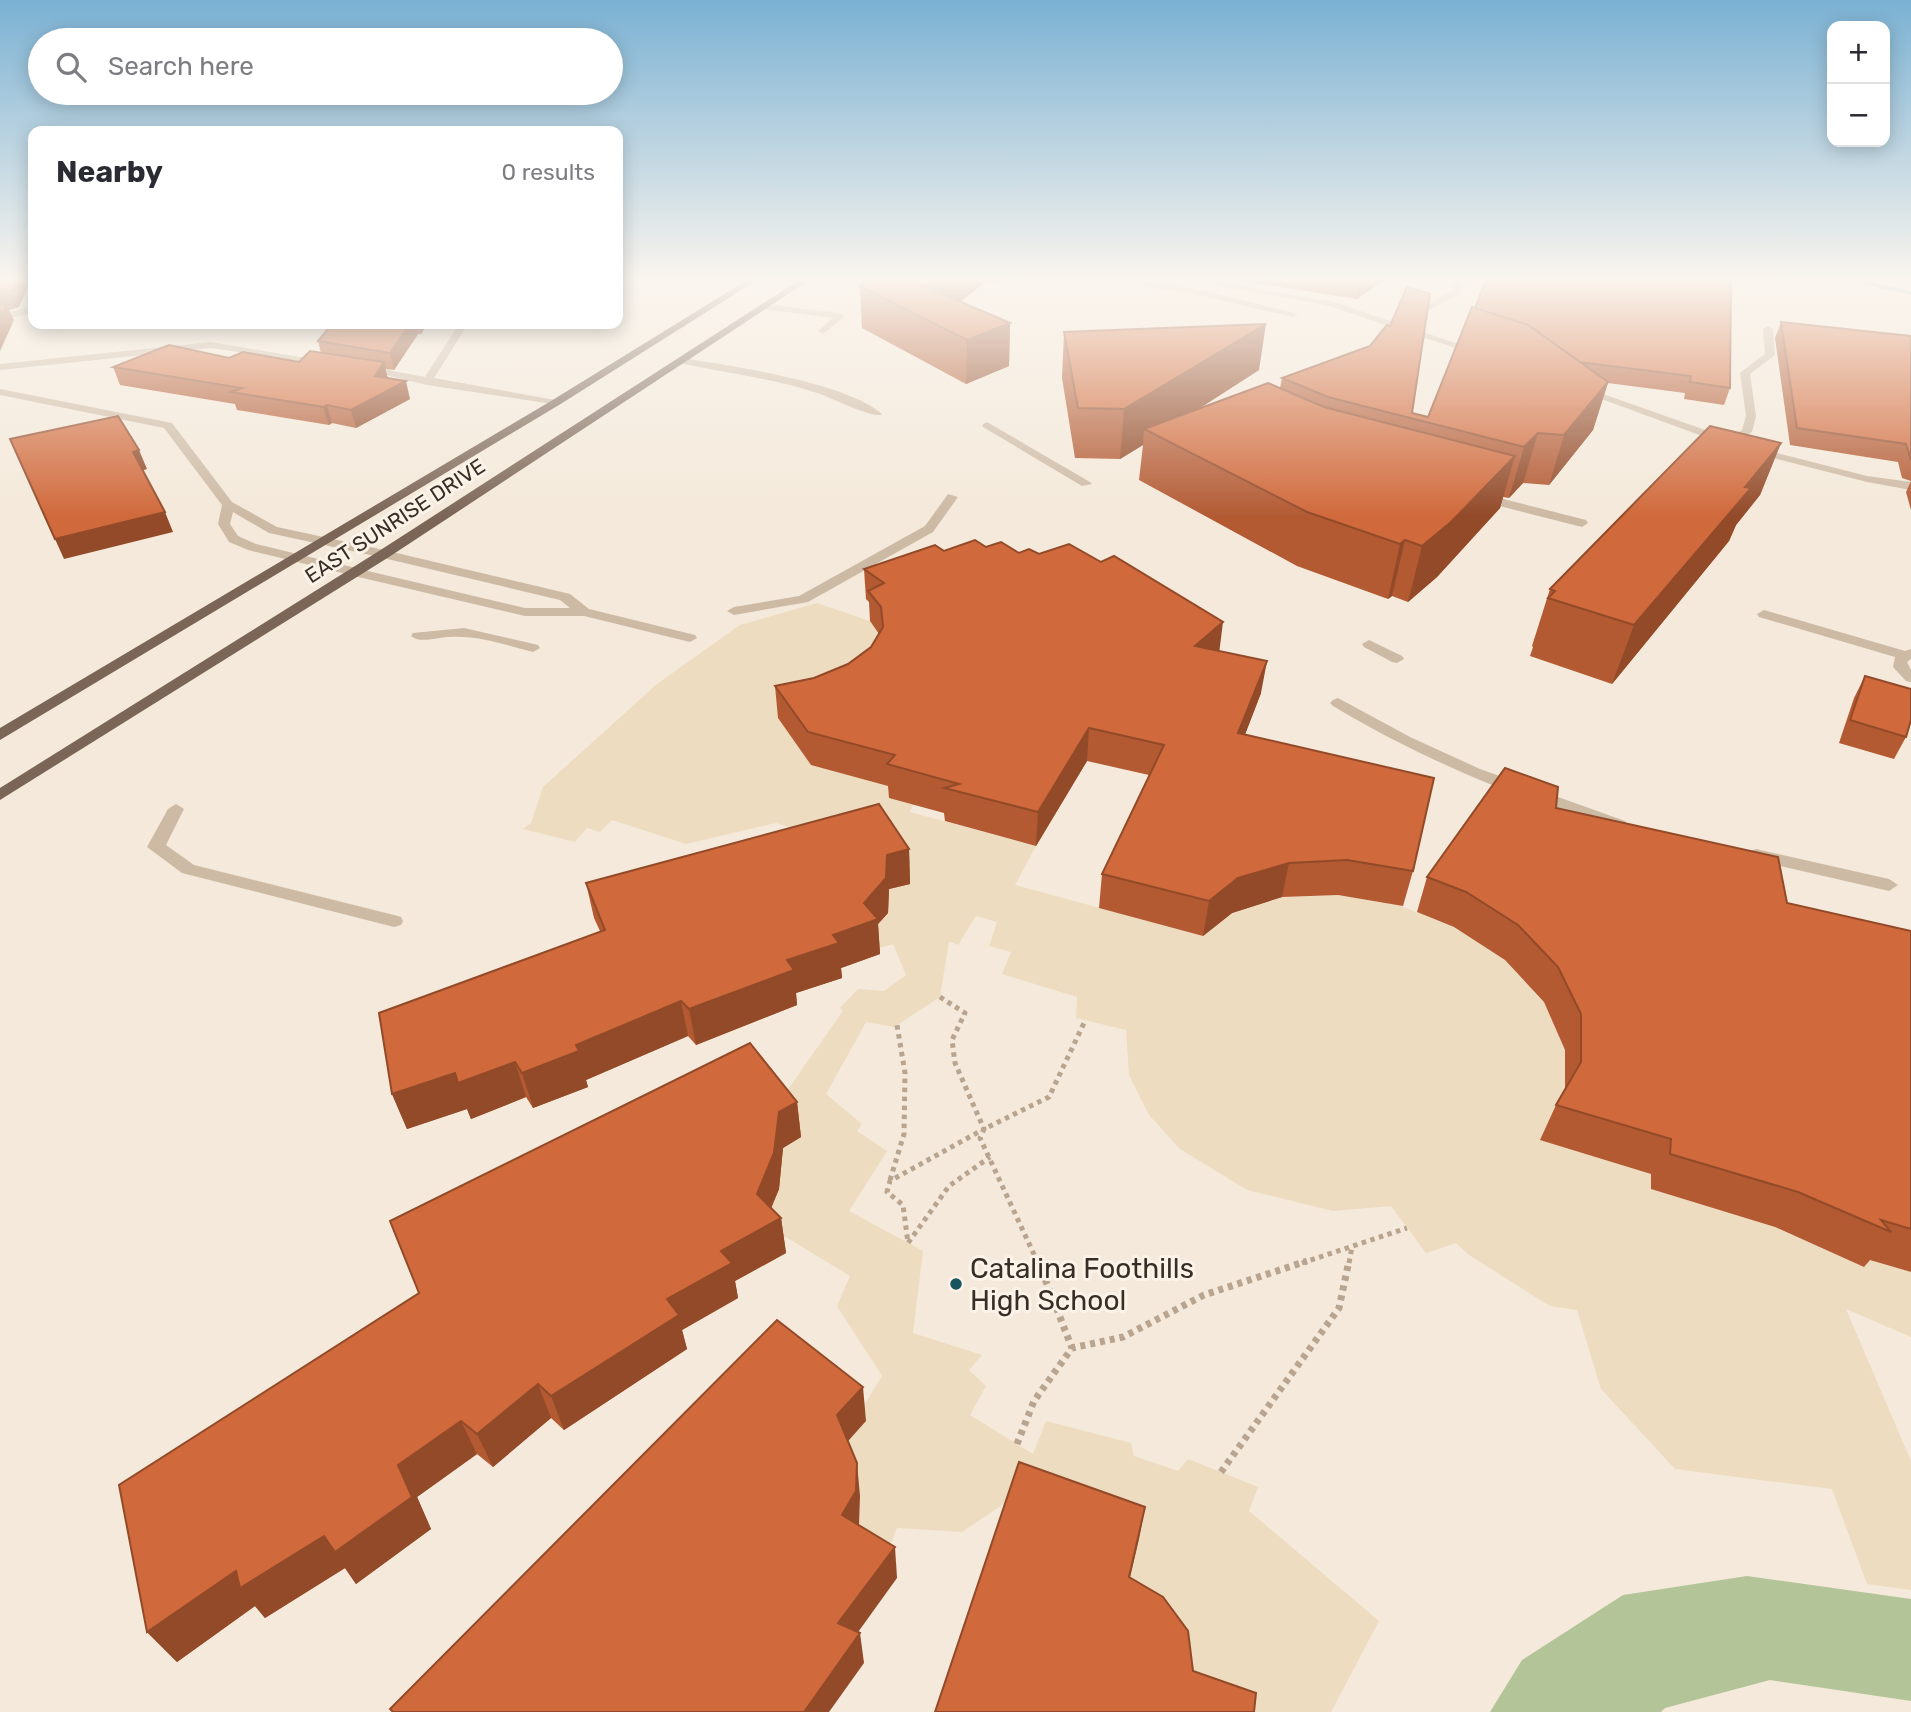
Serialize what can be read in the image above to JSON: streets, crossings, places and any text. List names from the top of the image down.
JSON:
{
  "streets": {
    "main road": ["EAST SUNRISE DRIVE"]
  },
  "places": ["Catalina Foothills High School"],
  "page": {
    "map_buttons": ["+", "−"],
    "search": "Search here",
    "heading": ["Nearby", "0 results"]
  }
}
